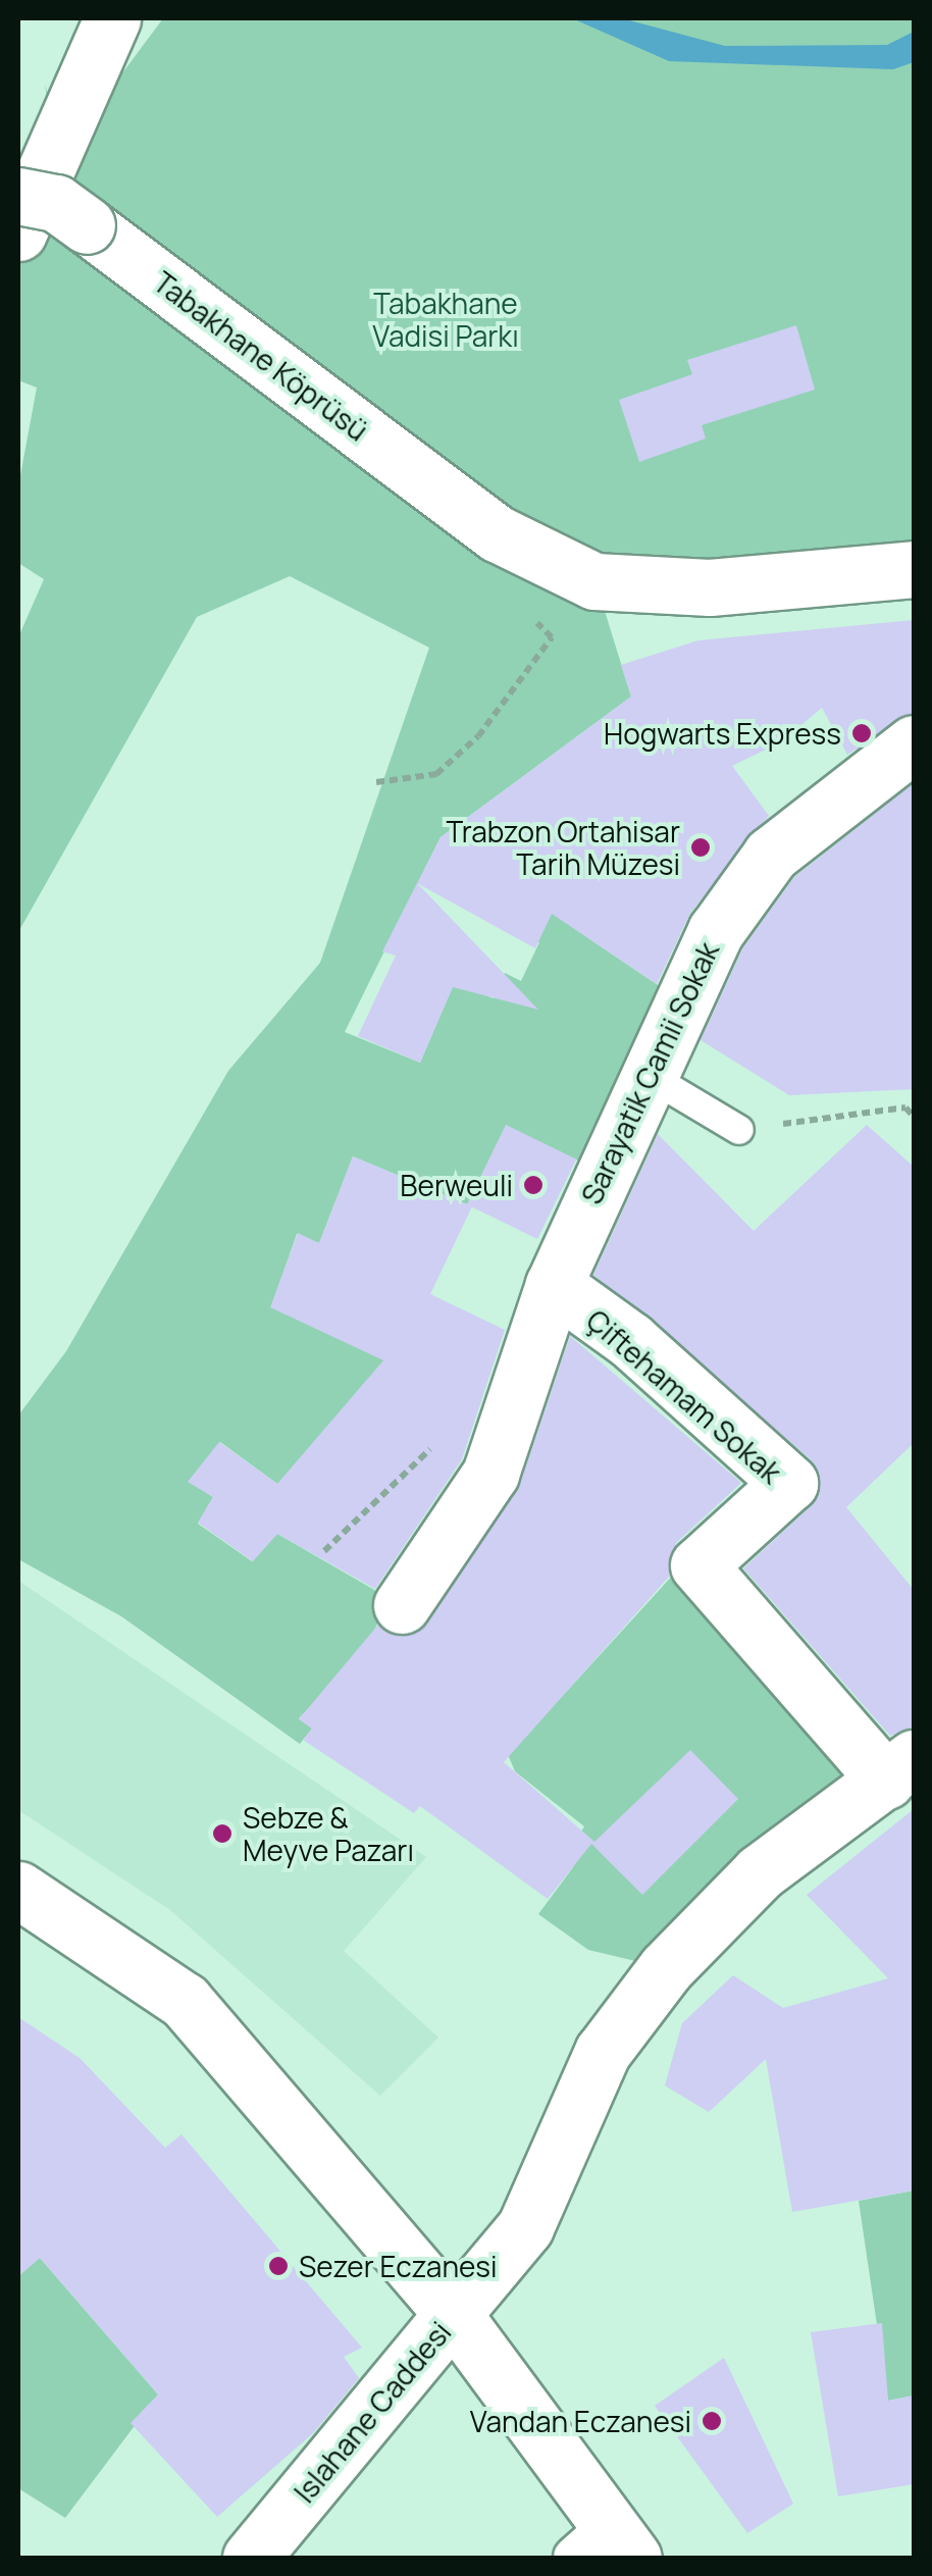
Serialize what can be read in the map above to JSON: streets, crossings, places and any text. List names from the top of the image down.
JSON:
{
  "streets": {
    "street": [
      "Tabakhane Köprüsü",
      "Sarayatik Camii Sokak",
      "Çiftehamam Sokak",
      "Islahane Caddesi"
    ]
  },
  "crossings": [
    ["Sarayatik Camii Sokak", "Çiftehamam Sokak"],
    ["Çiftehamam Sokak", "Islahane Caddesi"]
  ],
  "parks": ["Tabakhane Vadisi Parkı"],
  "places": [
    "Hogwarts Express",
    "Trabzon Ortahisar Tarih Müzesi",
    "Berweuli",
    "Sebze & Meyve Pazarı",
    "Sezer Eczanesi",
    "Vandan Eczanesi"
  ]
}
